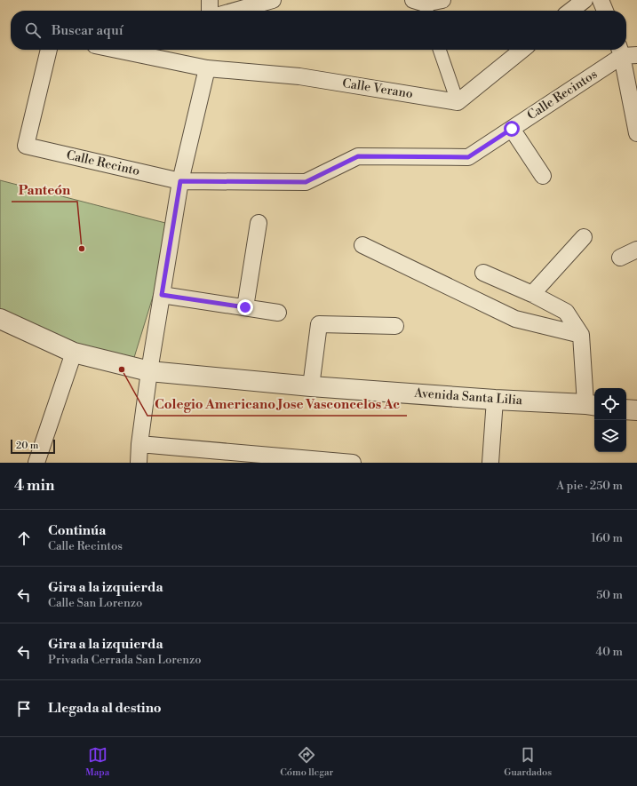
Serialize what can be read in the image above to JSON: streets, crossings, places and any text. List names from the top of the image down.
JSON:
{
  "streets": {
    "street": [
      "Calle Verano",
      "Calle Recintos",
      "Calle Recinto",
      "Avenida Santa Lilia"
    ]
  },
  "crossings": [
    ["Calle Recintos", "Calle Recinto"]
  ],
  "places": ["Panteón", "Colegio Americano Jose Vasconcelos Ac"],
  "scale_bar": "20 m",
  "page": {
    "search": "Buscar aquí",
    "scale": "20 m",
    "heading": ["4 min", "A pie · 250 m"],
    "list": [
      ["Continúa", "Calle Recintos", "160 m"],
      ["Gira a la izquierda", "Calle San Lorenzo", "50 m"],
      ["Gira a la izquierda", "Privada Cerrada San Lorenzo", "40 m"],
      "Llegada al destino"
    ],
    "nav": ["Mapa", "Cómo llegar", "Guardados"]
  }
}
